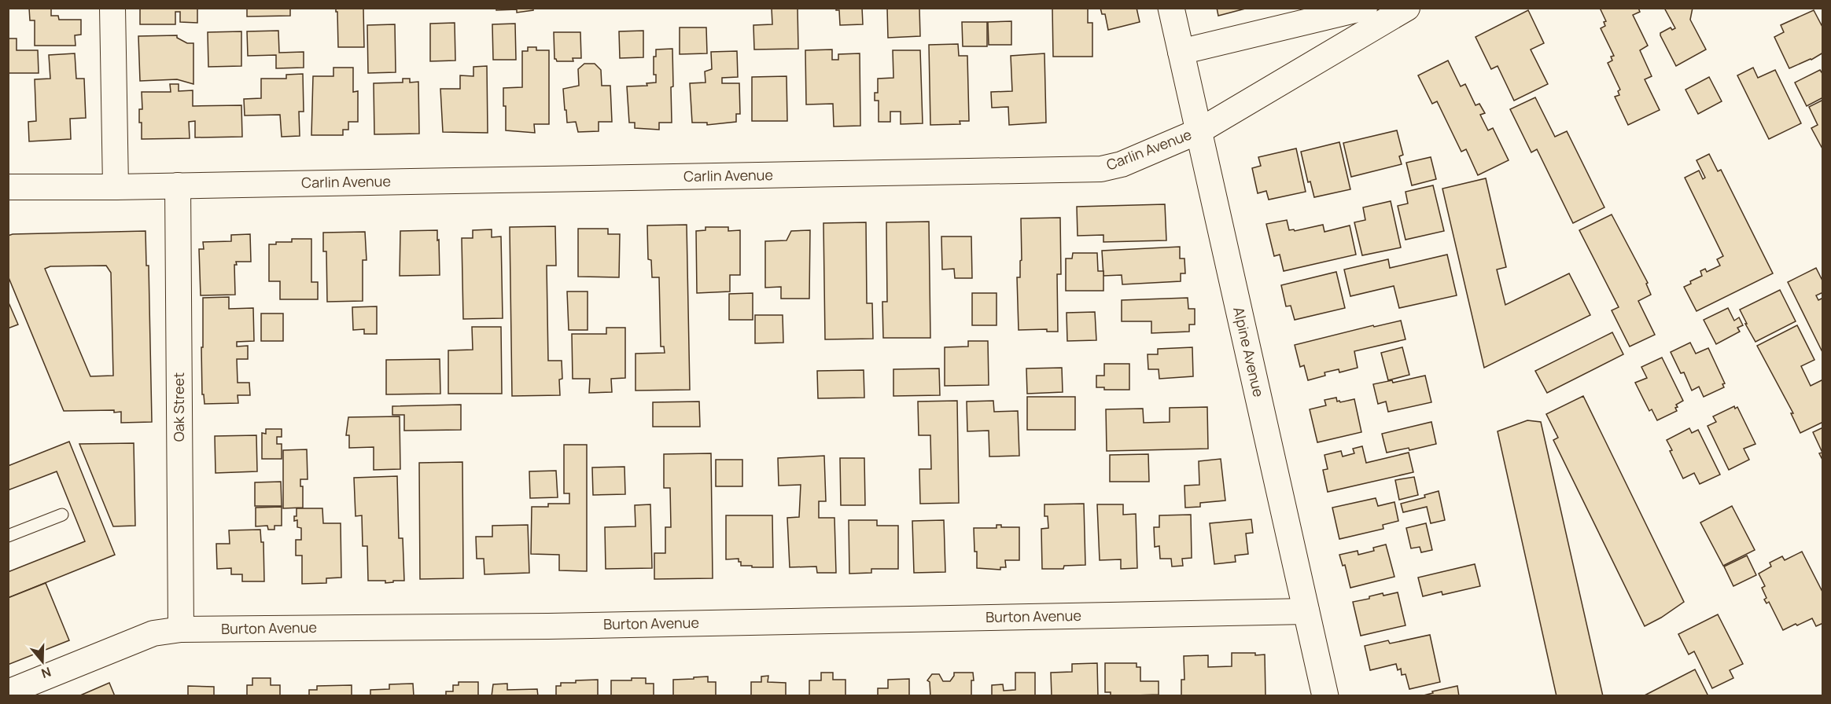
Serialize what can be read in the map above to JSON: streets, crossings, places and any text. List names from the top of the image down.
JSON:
{
  "streets": {
    "street": [
      "Carlin Avenue",
      "Alpine Avenue",
      "Oak Street",
      "Burton Avenue"
    ]
  },
  "crossings": [
    ["Carlin Avenue", "Alpine Avenue"],
    ["Carlin Avenue", "Oak Street"],
    ["Alpine Avenue", "Burton Avenue"],
    ["Oak Street", "Burton Avenue"]
  ],
  "north": "bottom"
}
